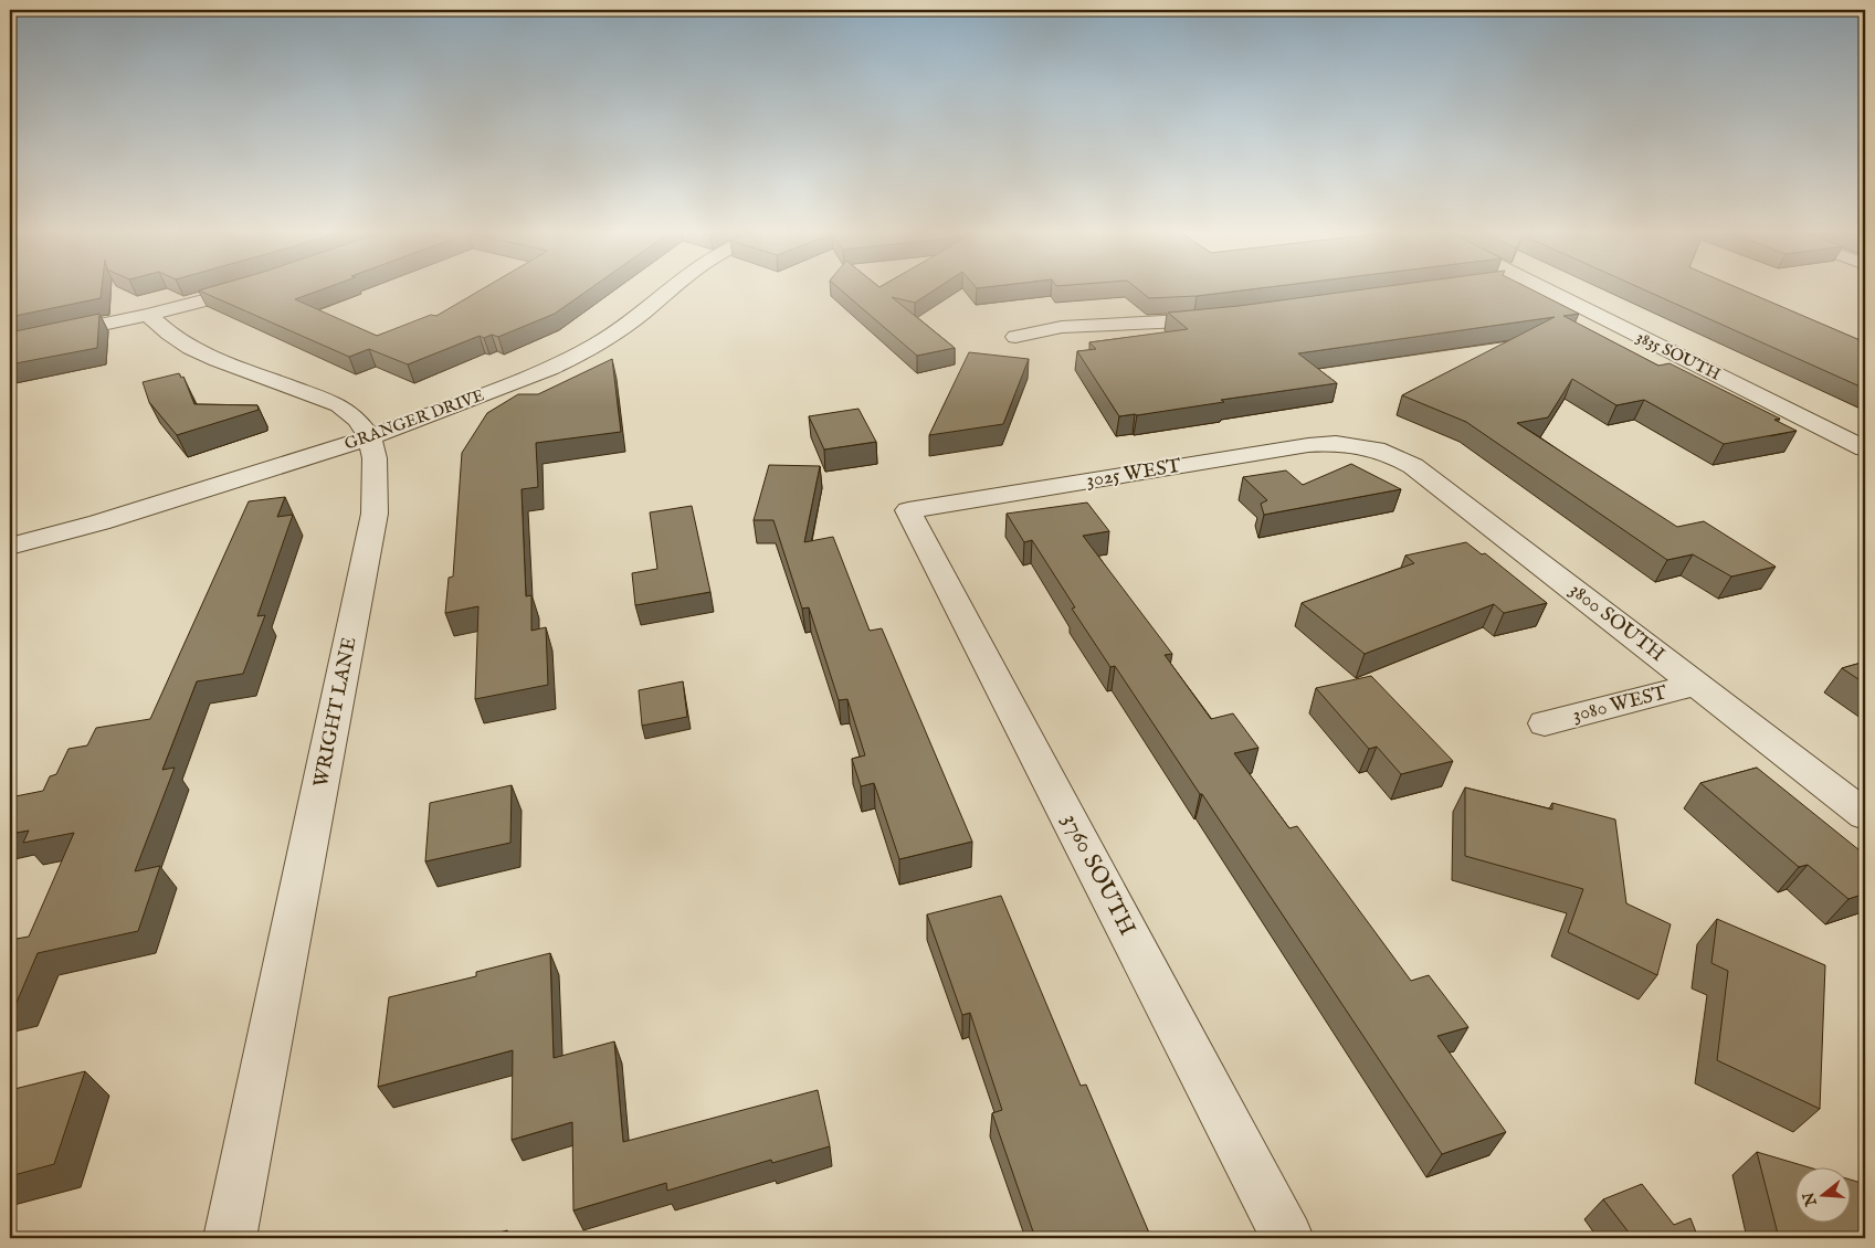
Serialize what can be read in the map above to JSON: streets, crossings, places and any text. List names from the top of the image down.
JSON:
{
  "streets": {
    "street": [
      "3835 SOUTH",
      "GRANGER DRIVE",
      "3025 WEST",
      "3800 SOUTH",
      "3080 WEST",
      "WRIGHT LANE",
      "3760 SOUTH"
    ]
  },
  "crossings": [
    ["GRANGER DRIVE", "WRIGHT LANE"],
    ["3025 WEST", "3800 SOUTH"],
    ["3025 WEST", "3760 SOUTH"],
    ["3800 SOUTH", "3080 WEST"]
  ],
  "north": "left"
}
